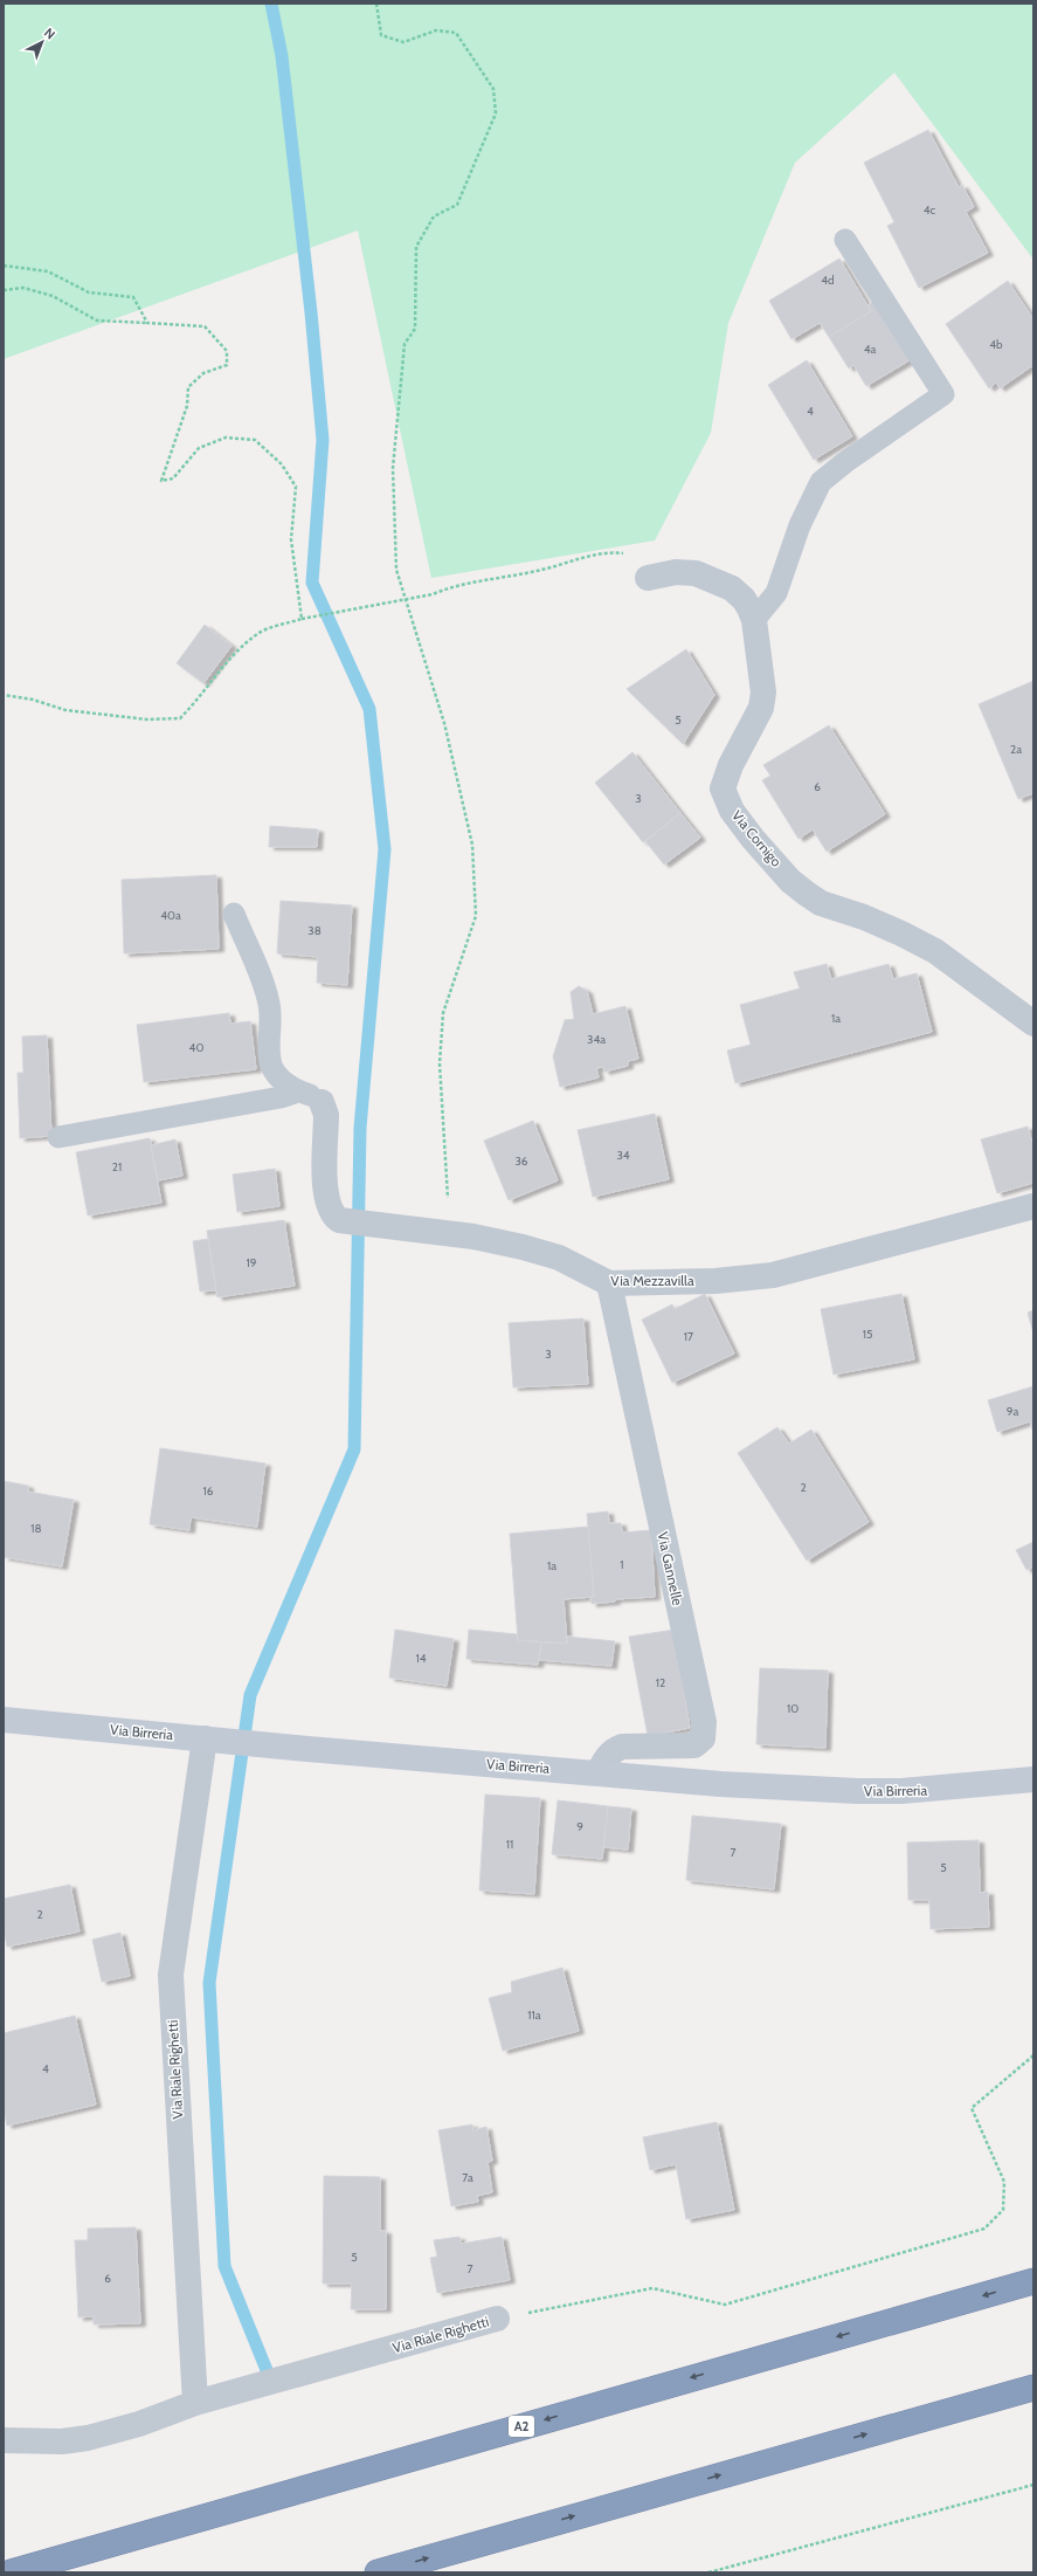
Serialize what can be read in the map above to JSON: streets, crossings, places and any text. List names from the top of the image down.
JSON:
{
  "streets": {
    "highway": ["A2"],
    "street": [
      "Via Cornigo",
      "Via Mezzavilla",
      "Via Gannelle",
      "Via Birreria",
      "Via Riale Righetti"
    ]
  },
  "crossings": [
    ["Via Mezzavilla", "Via Gannelle"],
    ["Via Gannelle", "Via Birreria"],
    ["Via Birreria", "Via Riale Righetti"]
  ],
  "house_numbers": [
    "4c",
    "4d",
    "4b",
    "4a",
    "4",
    "5",
    "2a",
    "6",
    "3",
    "40a",
    "38",
    "1a",
    "34a",
    "40",
    "34",
    "36",
    "21",
    "19",
    "15",
    "17",
    "3",
    "9a",
    "2",
    "16",
    "18",
    "1",
    "1a",
    "14",
    "12",
    "10",
    "9",
    "11",
    "7",
    "5",
    "2",
    "11a",
    "4",
    "7a",
    "5",
    "7",
    "6"
  ],
  "north": "top right"
}
